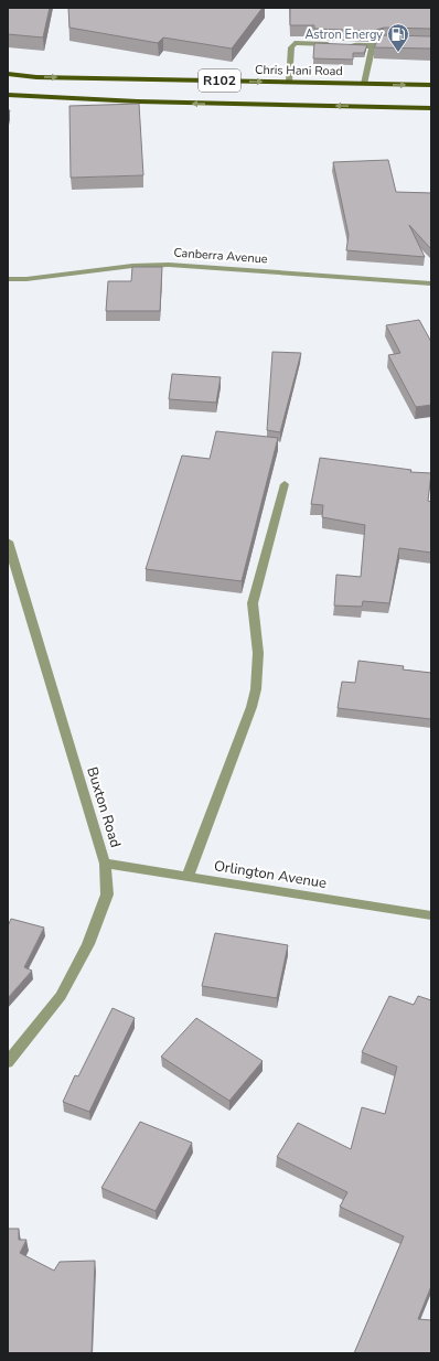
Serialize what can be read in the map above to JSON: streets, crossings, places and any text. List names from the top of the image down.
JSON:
{
  "streets": {
    "main road": ["Chris Hani Road", "R102"],
    "street": ["Canberra Avenue", "Buxton Road", "Orlington Avenue"]
  },
  "crossings": [
    ["Buxton Road", "Orlington Avenue"]
  ],
  "places": {
    "fuel station": ["Astron Energy"]
  }
}
